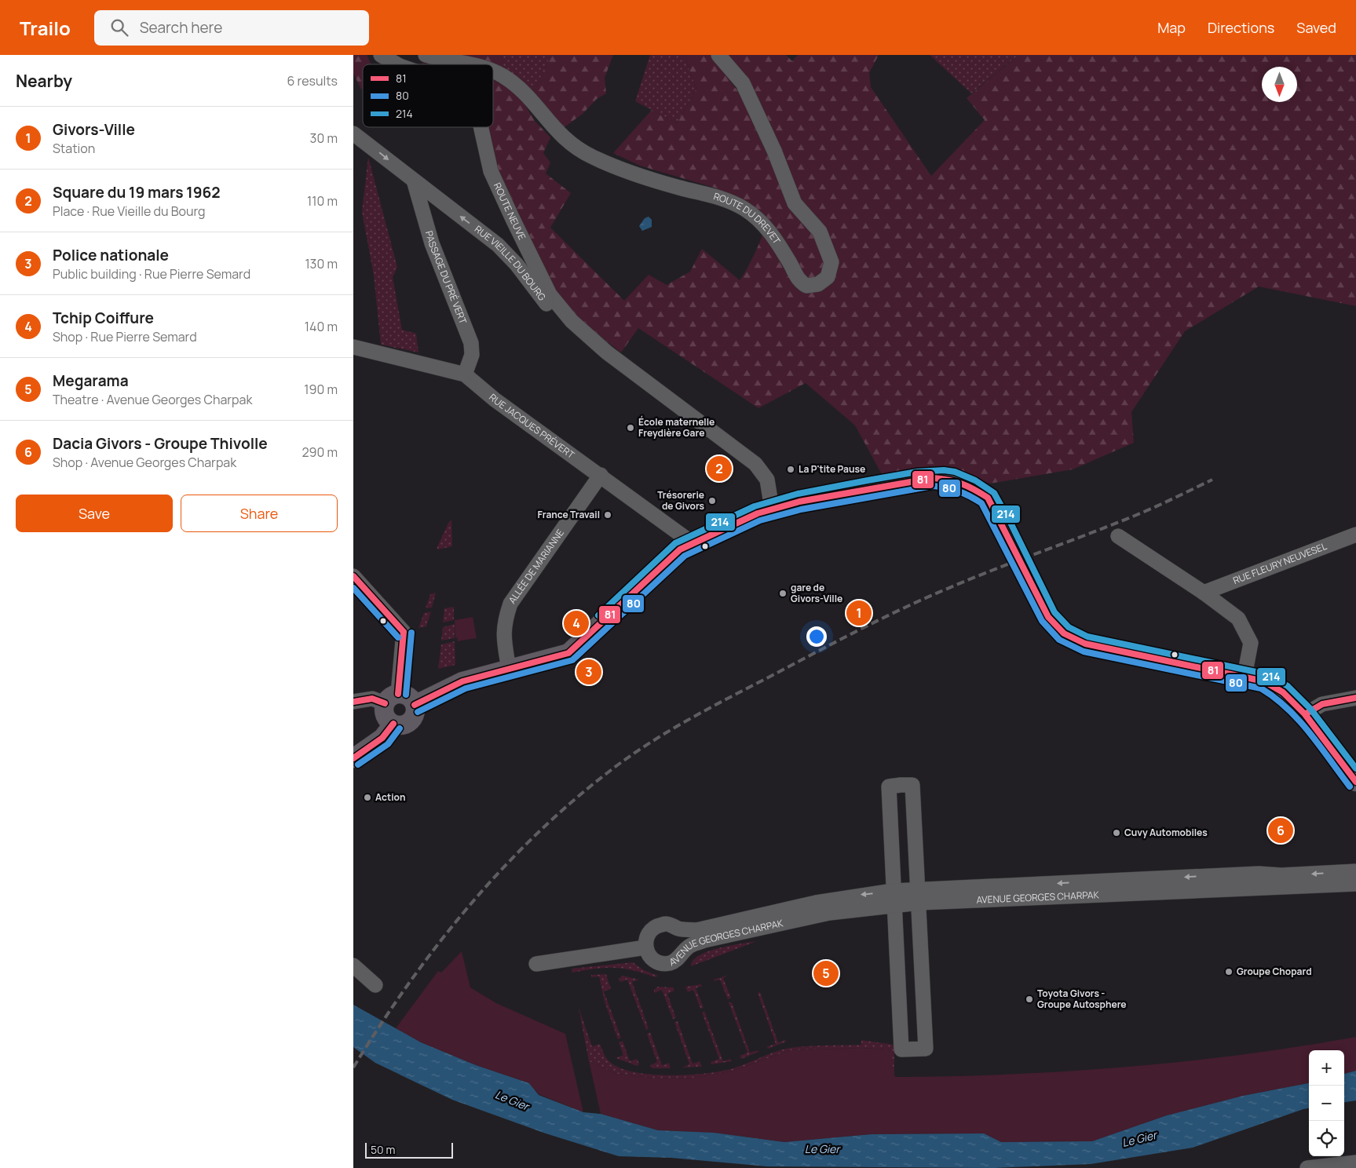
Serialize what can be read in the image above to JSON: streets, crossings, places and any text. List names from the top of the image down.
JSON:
{
  "streets": {
    "street": [
      "ROUTE NEUVE",
      "ROUTE DU DREVET",
      "RUE VIEILLE DU BOURG",
      "PASSAGE DU PRÉ VERT",
      "RUE JACQUES PRÉVERT",
      "RUE FLEURY NEUVESEL",
      "ALLÉE DE MARIANNE",
      "AVENUE GEORGES CHARPAK"
    ]
  },
  "crossings": [
    ["ROUTE NEUVE", "RUE VIEILLE DU BOURG"],
    ["RUE VIEILLE DU BOURG", "PASSAGE DU PRÉ VERT"],
    ["PASSAGE DU PRÉ VERT", "RUE JACQUES PRÉVERT"],
    ["RUE JACQUES PRÉVERT", "ALLÉE DE MARIANNE"]
  ],
  "water": ["Le Gier"],
  "places": [
    "École maternelle Freydière Gare",
    "La P'tite Pause",
    "Trésorerie de Givors",
    "France Travail",
    "gare de Givors-Ville",
    "Action",
    "Cuvy Automobiles",
    "Groupe Chopard",
    "Toyota Givors - Groupe Autosphere"
  ],
  "lines": ["transit line 214", "transit line 81", "transit line 80"],
  "legend": ["81", "80", "214"],
  "scale_bar": "50 m",
  "north": "bottom",
  "page": {
    "header": "Trailo",
    "search": "Search here",
    "nav": ["Map", "Directions", "Saved"],
    "heading": ["Nearby", "6 results"],
    "list": [
      {
        "mark": "1",
        "name": "Givors-Ville",
        "note": "Station",
        "value": "30 m"
      },
      {
        "mark": "2",
        "name": "Square du 19 mars 1962",
        "note": "Place · Rue Vieille du Bourg",
        "value": "110 m"
      },
      {
        "mark": "3",
        "name": "Police nationale",
        "note": "Public building · Rue Pierre Semard",
        "value": "130 m"
      },
      {
        "mark": "4",
        "name": "Tchip Coiffure",
        "note": "Shop · Rue Pierre Semard",
        "value": "140 m"
      },
      {
        "mark": "5",
        "name": "Megarama",
        "note": "Theatre · Avenue Georges Charpak",
        "value": "190 m"
      },
      {
        "mark": "6",
        "name": "Dacia Givors - Groupe Thivolle",
        "note": "Shop · Avenue Georges Charpak",
        "value": "290 m"
      }
    ],
    "pins": [
      "2",
      "1",
      "4",
      "3",
      "6",
      "5"
    ],
    "buttons": ["Save", "Share"],
    "map_buttons": ["+", "−"],
    "scale": "50 m"
  }
}
